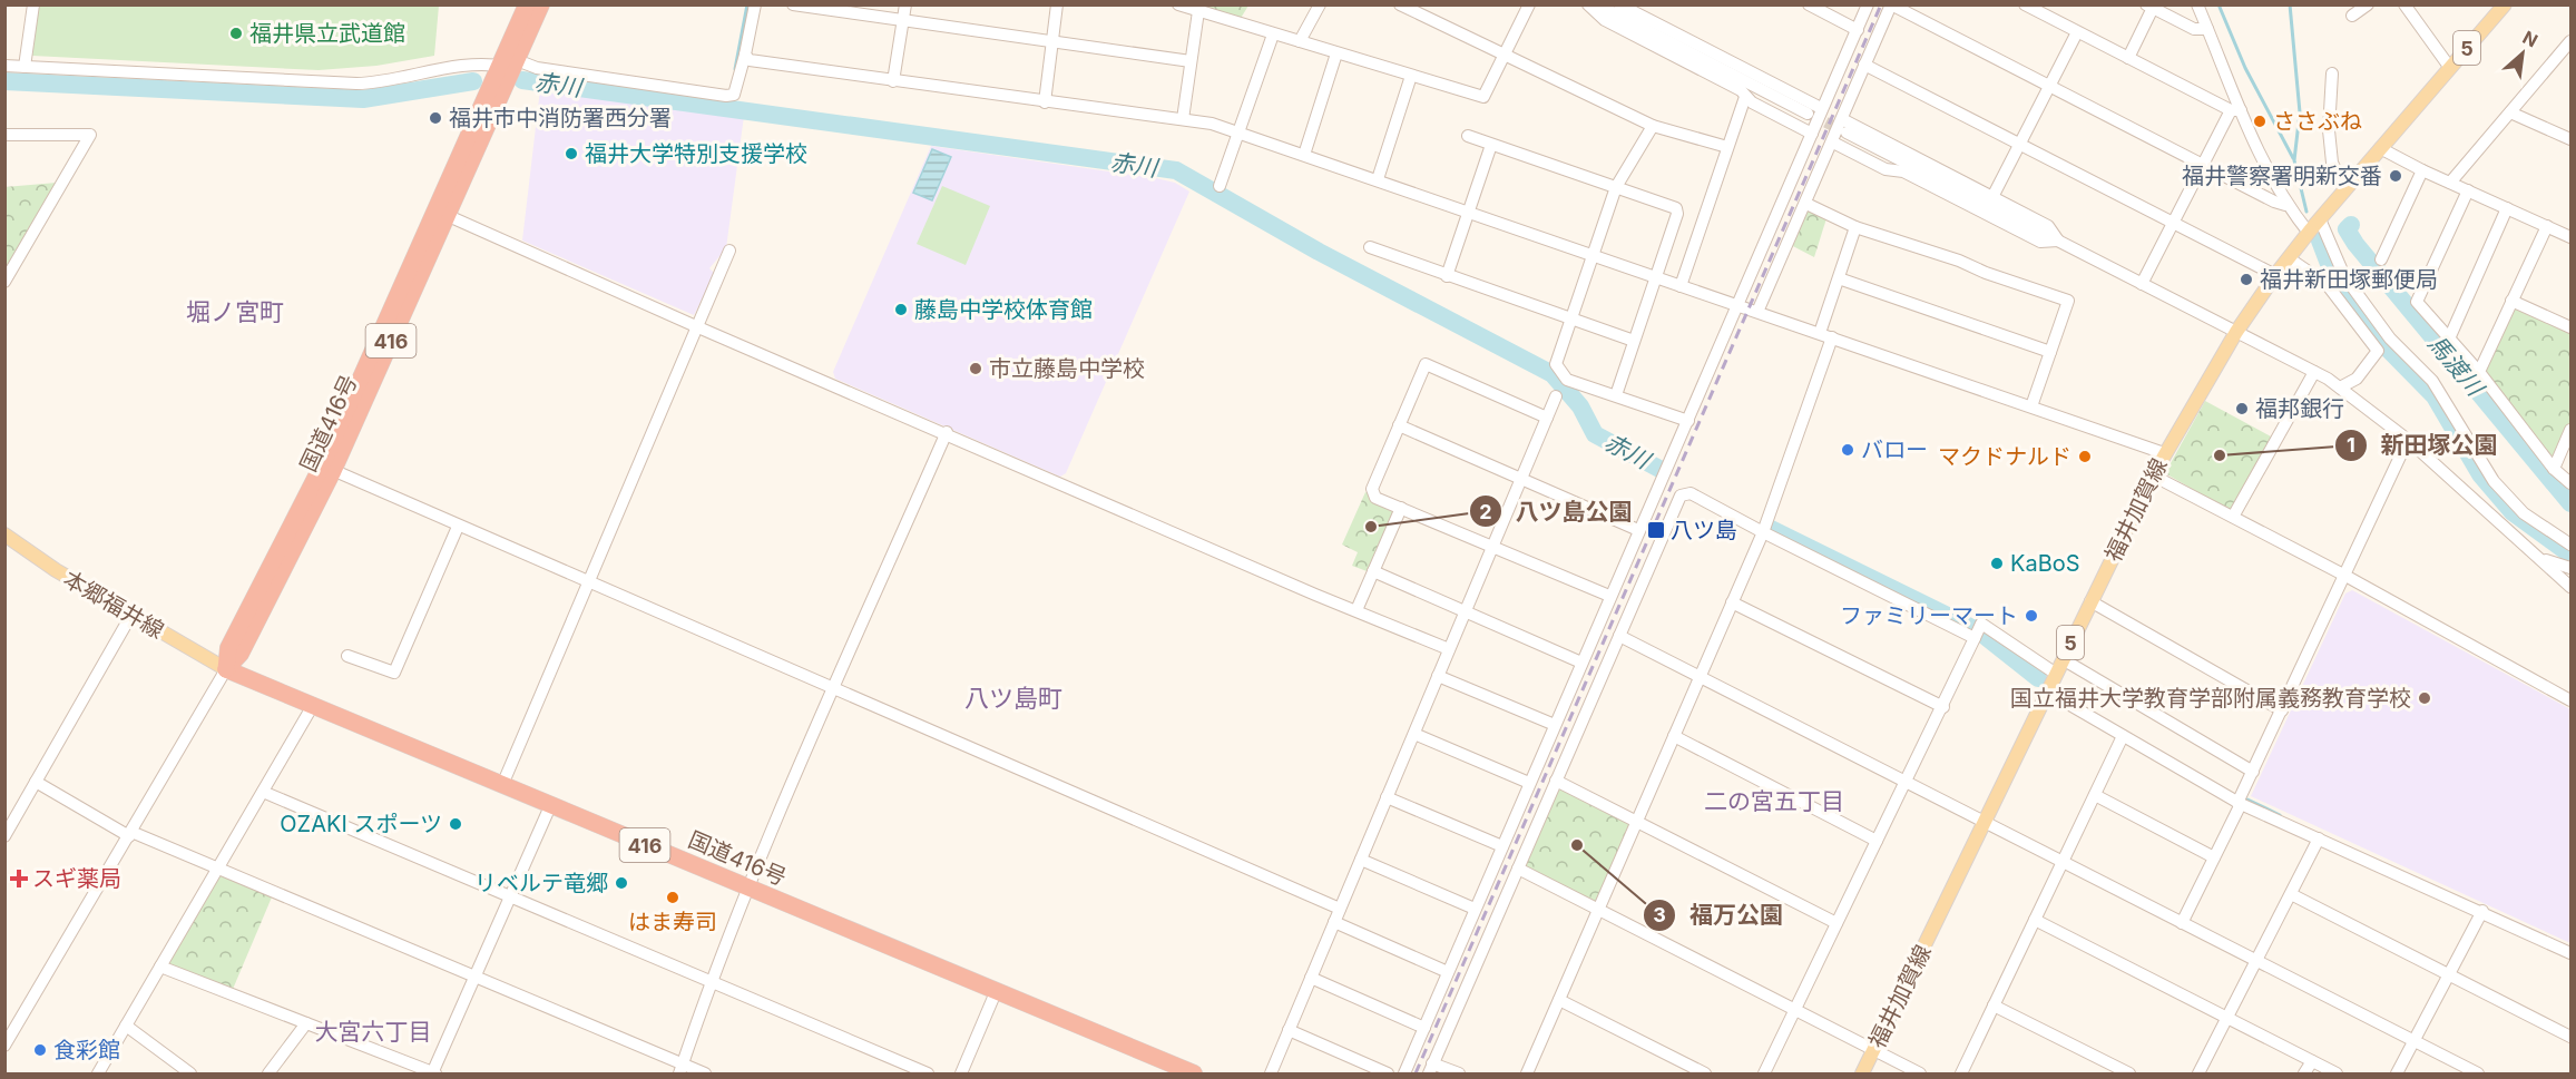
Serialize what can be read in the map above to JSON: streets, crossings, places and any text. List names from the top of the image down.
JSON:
{
  "streets": {
    "highway": ["416", "国道416号"],
    "main road": ["5", "福井加賀線", "本郷福井線"]
  },
  "crossings": [
    ["国道416号", "本郷福井線"]
  ],
  "districts": [
    "堀ノ宮町",
    "八ツ島町",
    "二の宮五丁目",
    "大宮六丁目"
  ],
  "water": ["赤川", "馬渡川"],
  "places": {
    "other": [
      "福井県立武道館",
      "福井市中消防署西分署",
      "ささぶね",
      "福井大学特別支援学校",
      "福井警察署明新交番",
      "福井新田塚郵便局",
      "藤島中学校体育館",
      "市立藤島中学校",
      "福邦銀行",
      "バロー",
      "新田塚公園",
      "マクドナルド",
      "八ツ島公園",
      "KaBoS",
      "ファミリーマート",
      "国立福井大学教育学部附属義務教育学校",
      "OZAKI スポーツ",
      "福万公園",
      "リベルテ竜郷",
      "はま寿司",
      "食彩館"
    ],
    "transit": ["八ツ島"],
    "health": ["スギ薬局"]
  },
  "north": "top right"
}
